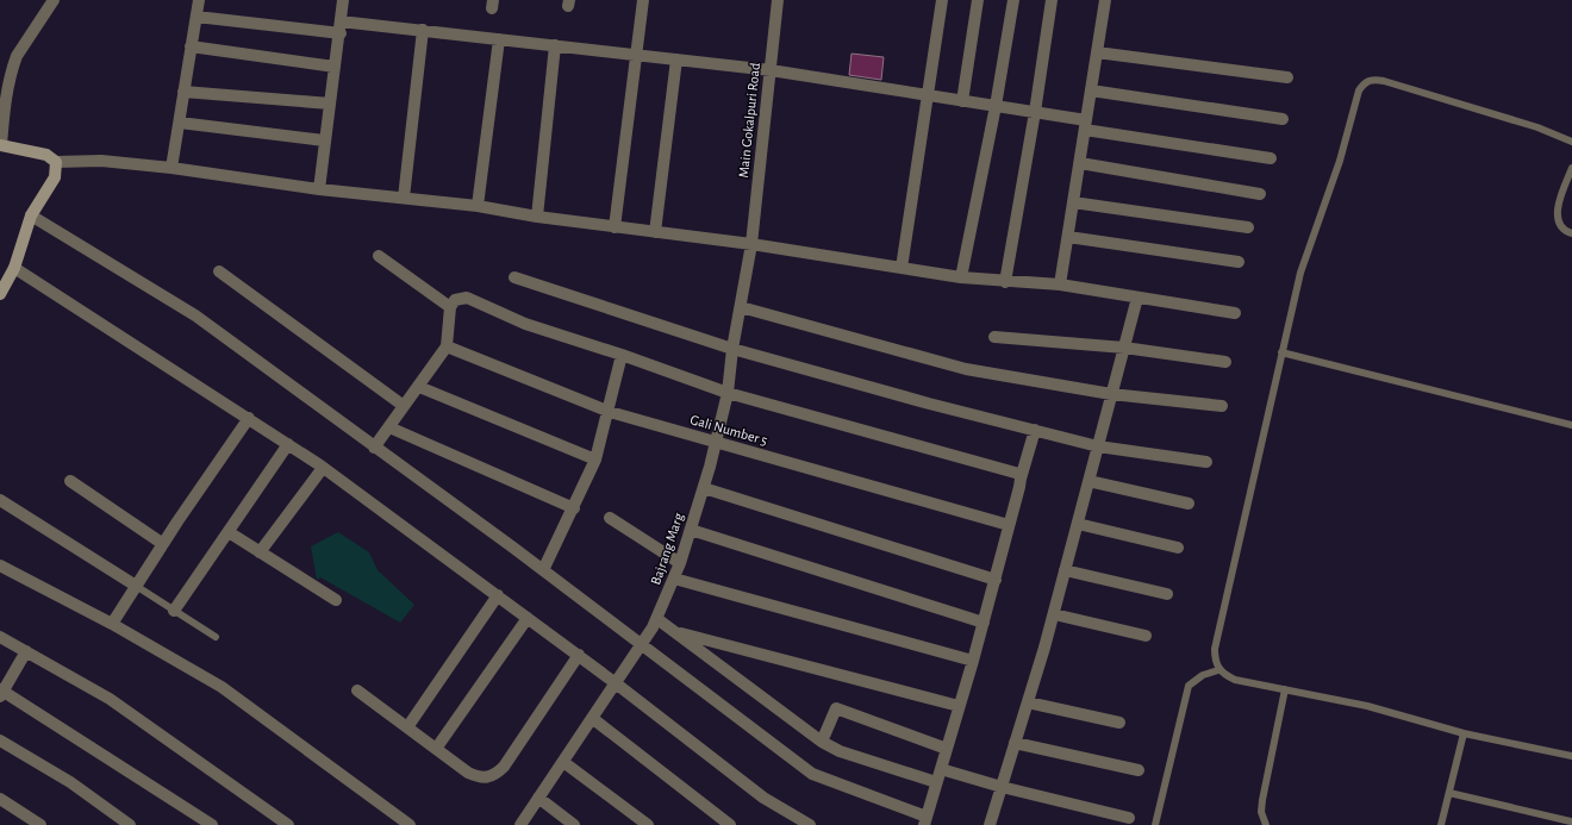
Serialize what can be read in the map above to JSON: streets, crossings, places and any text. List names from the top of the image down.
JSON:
{
  "streets": {
    "street": ["Main Gokalpuri Road", "Gali Number 5", "Bajrang Marg"]
  },
  "crossings": [
    ["Main Gokalpuri Road", "Bajrang Marg"],
    ["Gali Number 5", "Bajrang Marg"]
  ]
}
